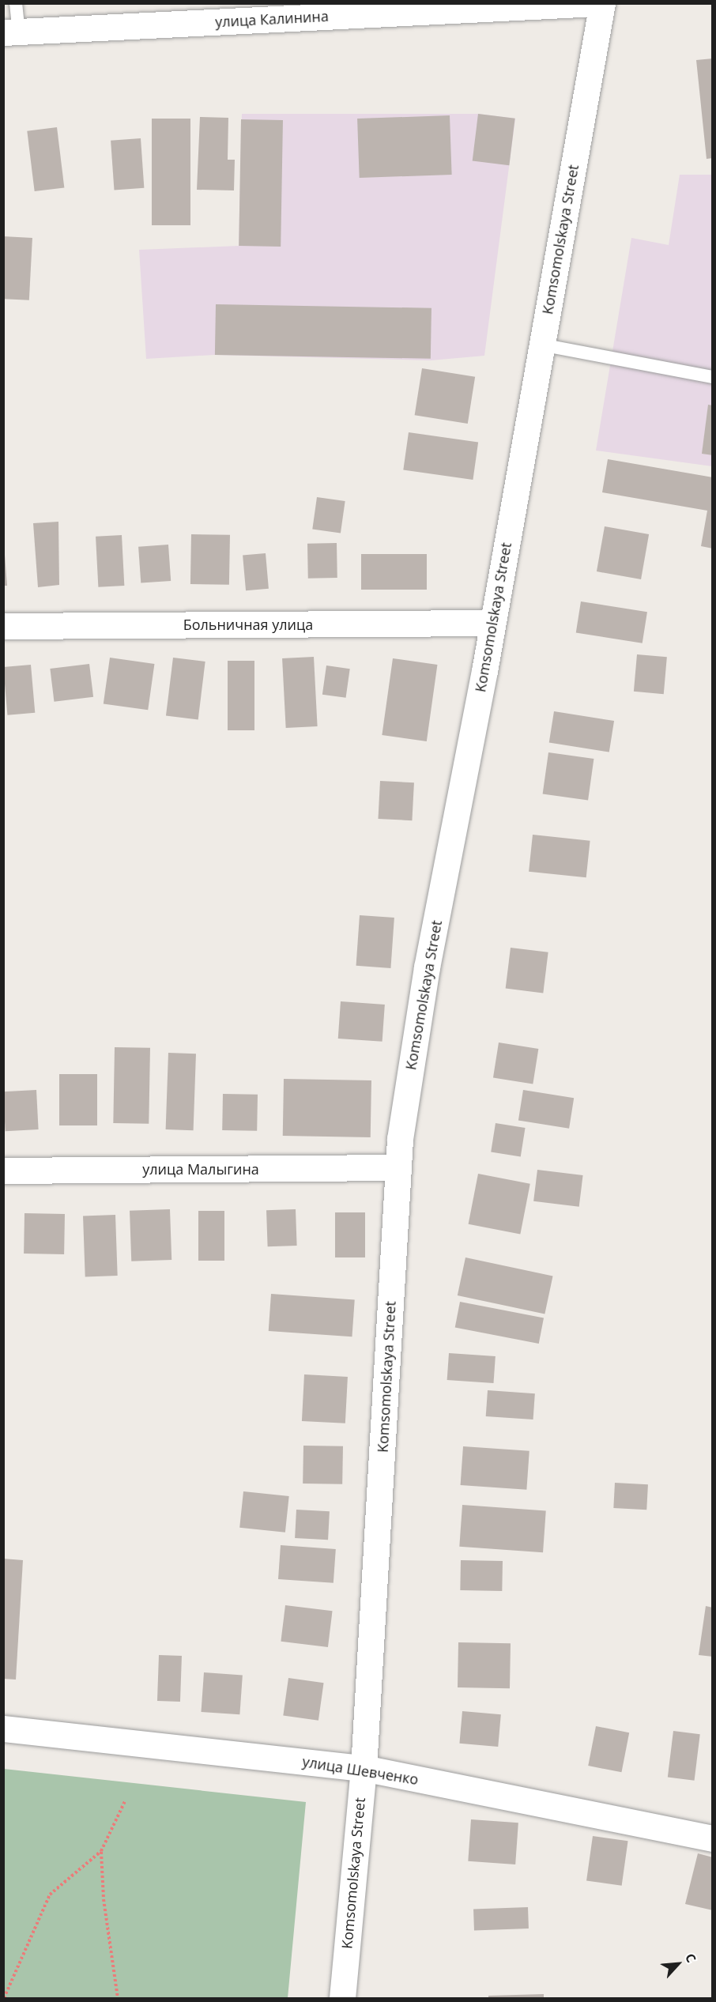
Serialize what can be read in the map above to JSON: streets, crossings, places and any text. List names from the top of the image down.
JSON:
{
  "streets": {
    "street": [
      "улица Калинина",
      "Komsomolskaya Street",
      "Больничная улица",
      "улица Малыгина",
      "улица Шевченко"
    ]
  },
  "crossings": [
    ["Komsomolskaya Street", "Больничная улица"],
    ["Komsomolskaya Street", "улица Малыгина"],
    ["Komsomolskaya Street", "улица Шевченко"]
  ],
  "north": "top right"
}
